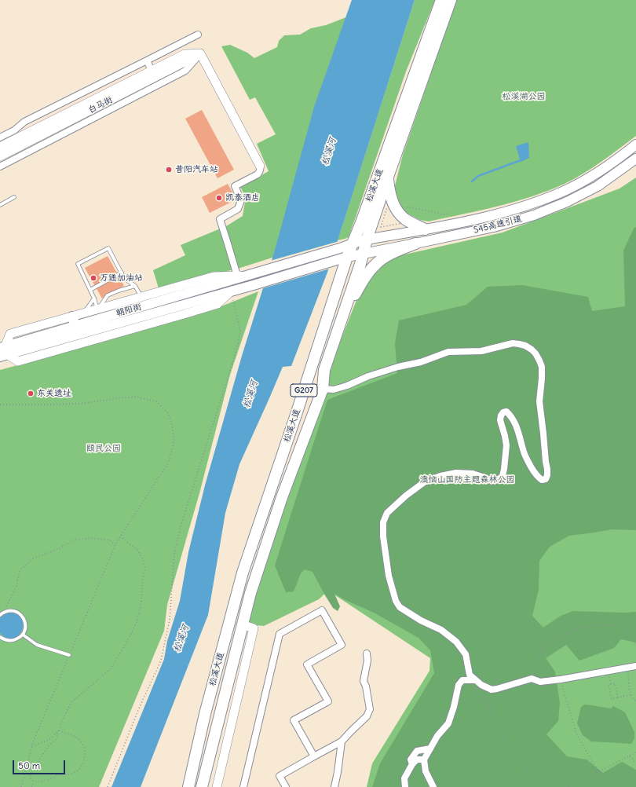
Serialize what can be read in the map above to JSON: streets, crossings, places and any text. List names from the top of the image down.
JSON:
{
  "streets": {
    "highway": ["松溪大道", "G207"],
    "main road": ["S45高速引道", "朝阳街"],
    "street": ["白马街"]
  },
  "crossings": [
    ["松溪大道", "S45高速引道"],
    ["S45高速引道", "朝阳街"]
  ],
  "water": ["松溪河"],
  "parks": ["松溪湖公园", "颐民公园", "澳恼山国防主题森林公园"],
  "places": [
    "昔阳汽车站",
    "凯泰酒店",
    "万通加油站",
    "东关遗址"
  ],
  "scale_bar": "50 m"
}
